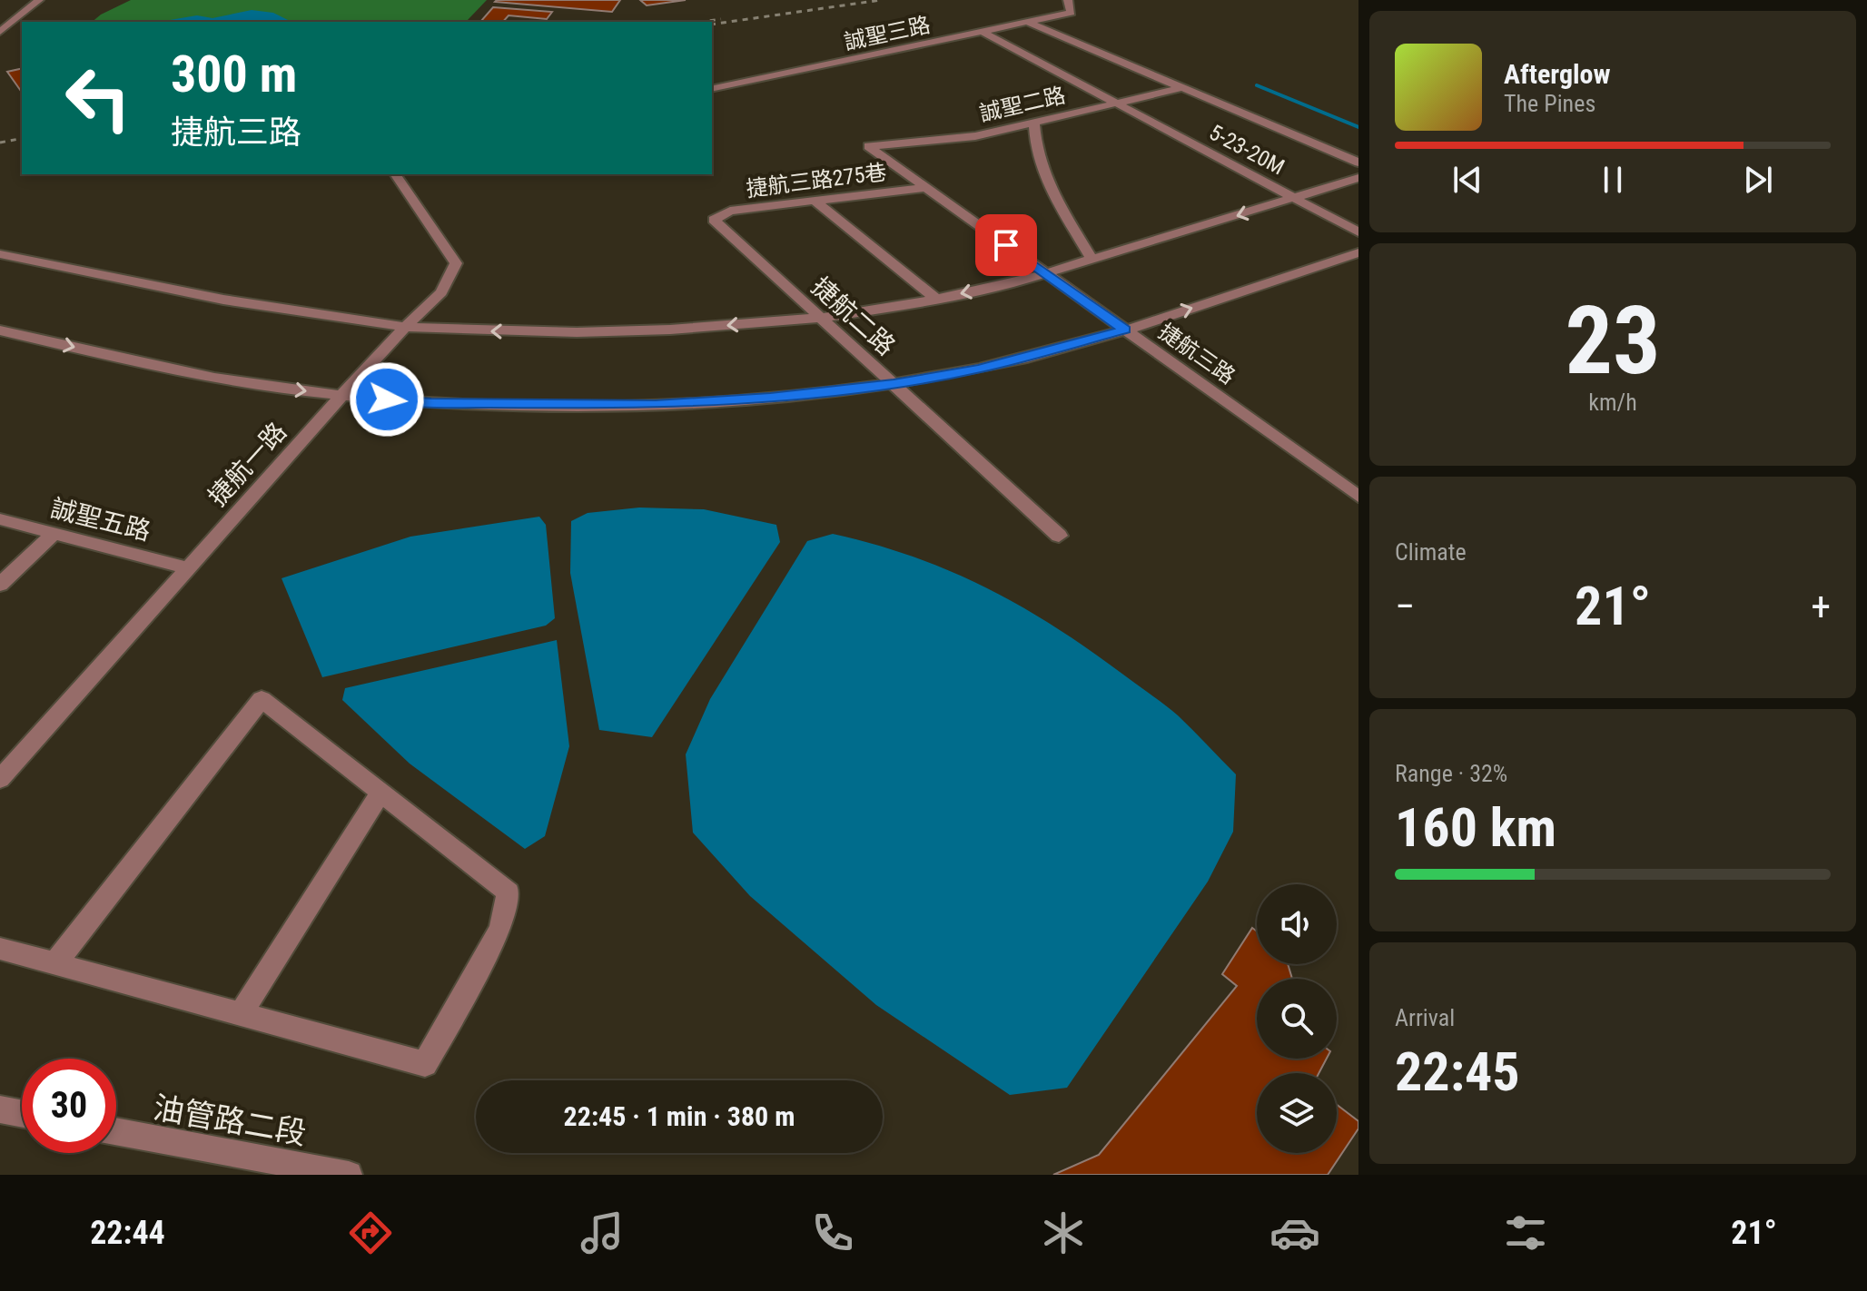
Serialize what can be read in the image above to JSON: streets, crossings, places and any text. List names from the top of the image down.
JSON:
{
  "streets": {
    "street": [
      "誠聖三路",
      "誠聖二路",
      "5-23-20M",
      "捷航三路275巷",
      "捷航二路",
      "捷航三路",
      "捷航一路",
      "誠聖五路",
      "油管路二段"
    ]
  },
  "crossings": [
    ["誠聖三路", "5-23-20M"],
    ["誠聖二路", "5-23-20M"],
    ["誠聖二路", "捷航三路"],
    ["捷航三路275巷", "捷航二路"],
    ["捷航三路275巷", "捷航三路"],
    ["捷航一路", "誠聖五路"]
  ],
  "page": {
    "turn": ["300 m", "捷航三路"],
    "song": ["Afterglow", "The Pines"],
    "tile": [
      ["23", "km/h"],
      "Climate",
      ["Range · 32%", "160 km"],
      ["Arrival", "22:45"]
    ],
    "heat": ["−", "21°", "+"],
    "limit": "30",
    "trip": "22:45 · 1 min · 380 m",
    "tabs": ["22:44", "21°"]
  }
}
